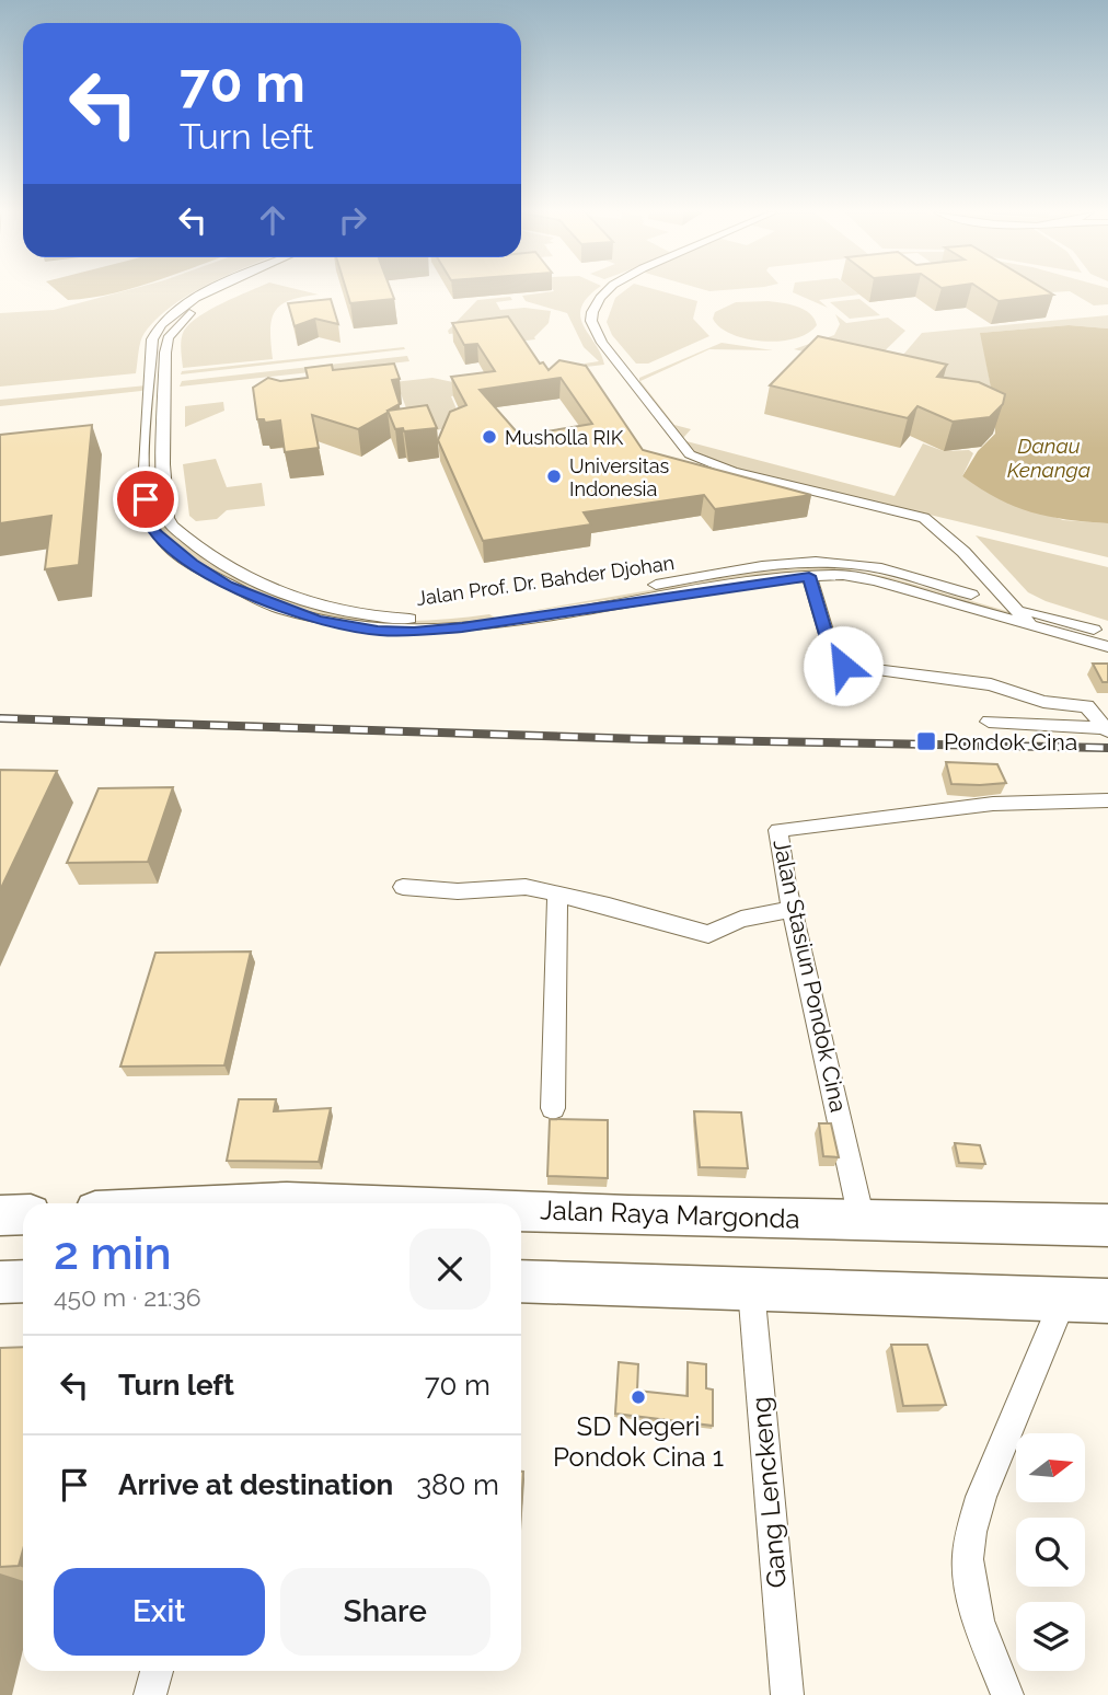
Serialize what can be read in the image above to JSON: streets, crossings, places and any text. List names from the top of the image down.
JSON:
{
  "streets": {
    "main road": ["Jalan Raya Margonda"],
    "street": ["Jalan Prof. Dr. Bahder Djohan", "Jalan Stasiun Pondok Cina", "Gang Lenckeng"]
  },
  "crossings": [
    ["Jalan Stasiun Pondok Cina", "Jalan Raya Margonda"]
  ],
  "water": ["Danau Kenanga"],
  "places": {
    "other": ["Musholla RIK", "Universitas Indonesia", "SD Negeri Pondok Cina 1"],
    "transit": ["Pondok Cina"]
  },
  "north": "right",
  "page": {
    "turn": ["70 m", "Turn left"],
    "heading": ["2 min", "450 m · 21:36"],
    "list": [
      {
        "name": "Turn left",
        "value": "70 m"
      },
      {
        "name": "Arrive at destination",
        "value": "380 m"
      }
    ],
    "buttons": ["Exit", "Share"]
  }
}
